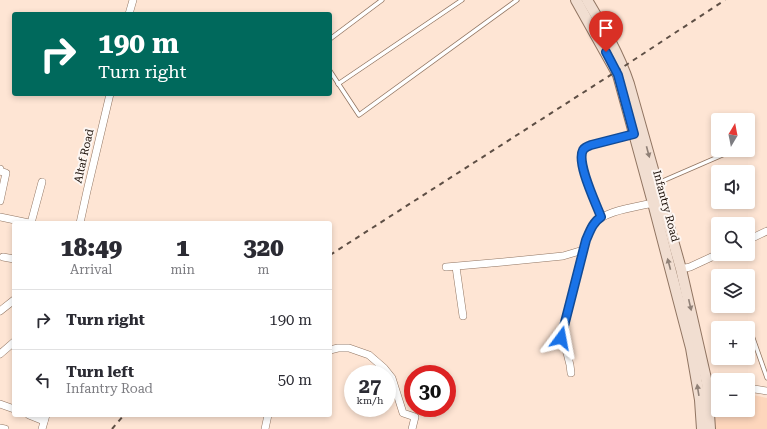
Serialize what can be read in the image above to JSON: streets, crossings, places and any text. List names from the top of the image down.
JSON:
{
  "streets": {
    "main road": ["Infantry Road"],
    "street": ["Altaf Road"]
  },
  "north": "top",
  "page": {
    "turn": ["190 m", "Turn right"],
    "map_buttons": ["+", "−"],
    "eta": [
      "18:49",
      "Arrival",
      "1",
      "min",
      "320",
      "m"
    ],
    "list": [
      {
        "name": "Turn right",
        "value": "190 m"
      },
      {
        "name": "Turn left",
        "note": "Infantry Road",
        "value": "50 m"
      }
    ],
    "speed": "27 km/h",
    "limit": "30"
  }
}
